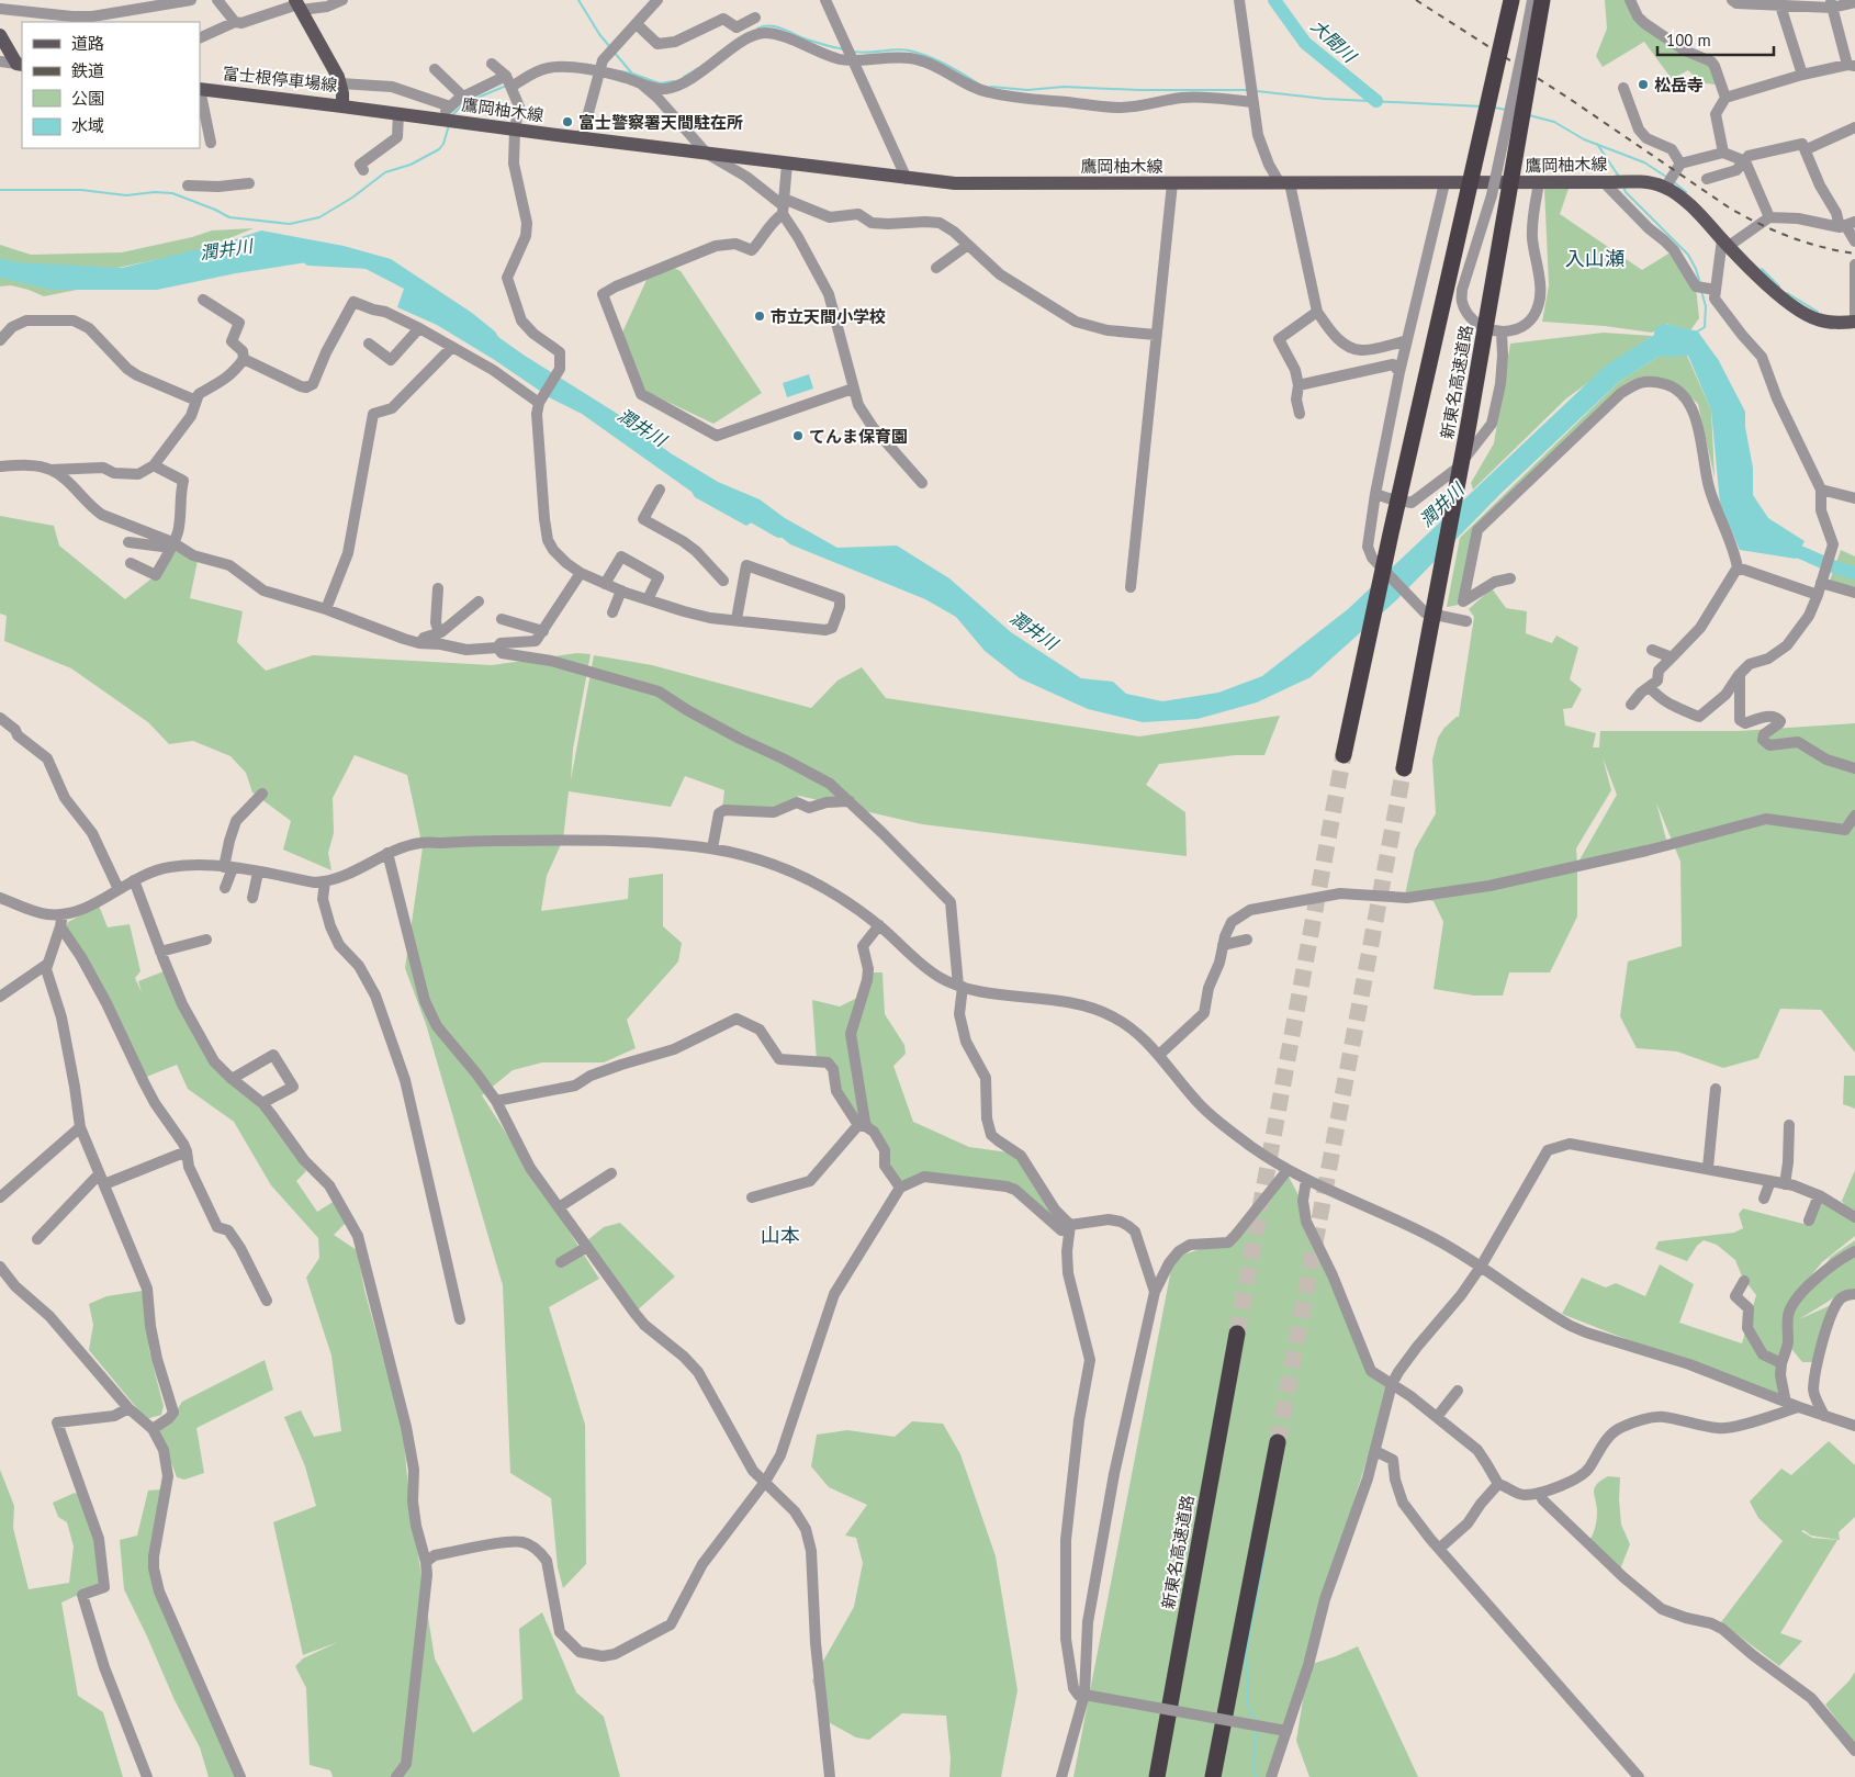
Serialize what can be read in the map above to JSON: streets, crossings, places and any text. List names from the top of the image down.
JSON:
{
  "streets": {
    "highway": ["新東名高速道路"],
    "main road": ["富士根停車場線", "鷹岡柚木線"]
  },
  "crossings": [
    ["富士根停車場線", "鷹岡柚木線"]
  ],
  "districts": ["入山瀬", "山本"],
  "water": ["大間川", "潤井川"],
  "places": [
    "松岳寺",
    "富士警察署天間駐在所",
    "市立天間小学校",
    "てんま保育園"
  ],
  "legend": [
    "道路",
    "鉄道",
    "公園",
    "水域"
  ],
  "scale_bar": "100 m"
}
